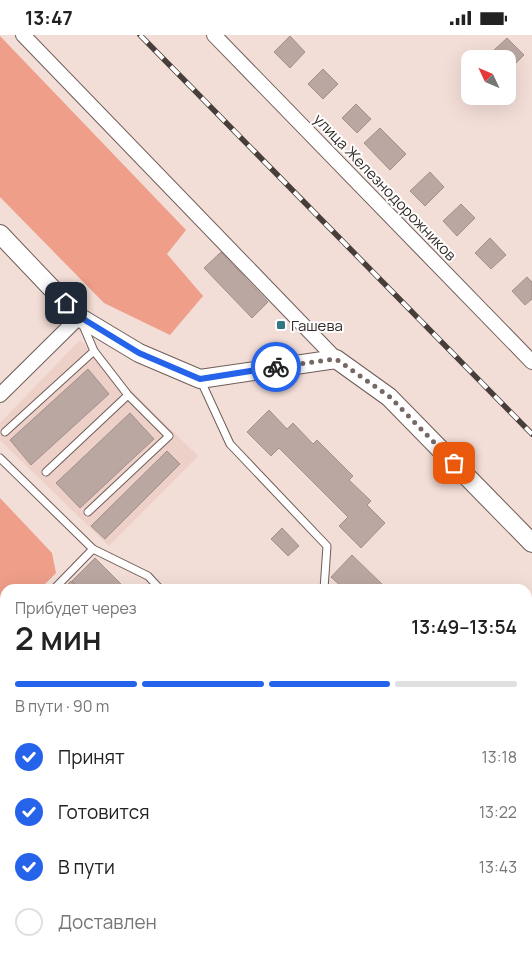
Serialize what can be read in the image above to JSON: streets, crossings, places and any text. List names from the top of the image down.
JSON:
{
  "streets": {
    "street": ["улица Железнодорожников"]
  },
  "places": {
    "transit": ["Гашева"]
  },
  "north": "top left",
  "page": {
    "status": "13:47",
    "heading": ["2 мин", "Прибудет через", "13:49–13:54"],
    "bar": "В пути · 90 m",
    "list": [
      ["Принят", "13:18"],
      ["Готовится", "13:22"],
      ["В пути", "13:43"],
      "Доставлен"
    ]
  }
}
